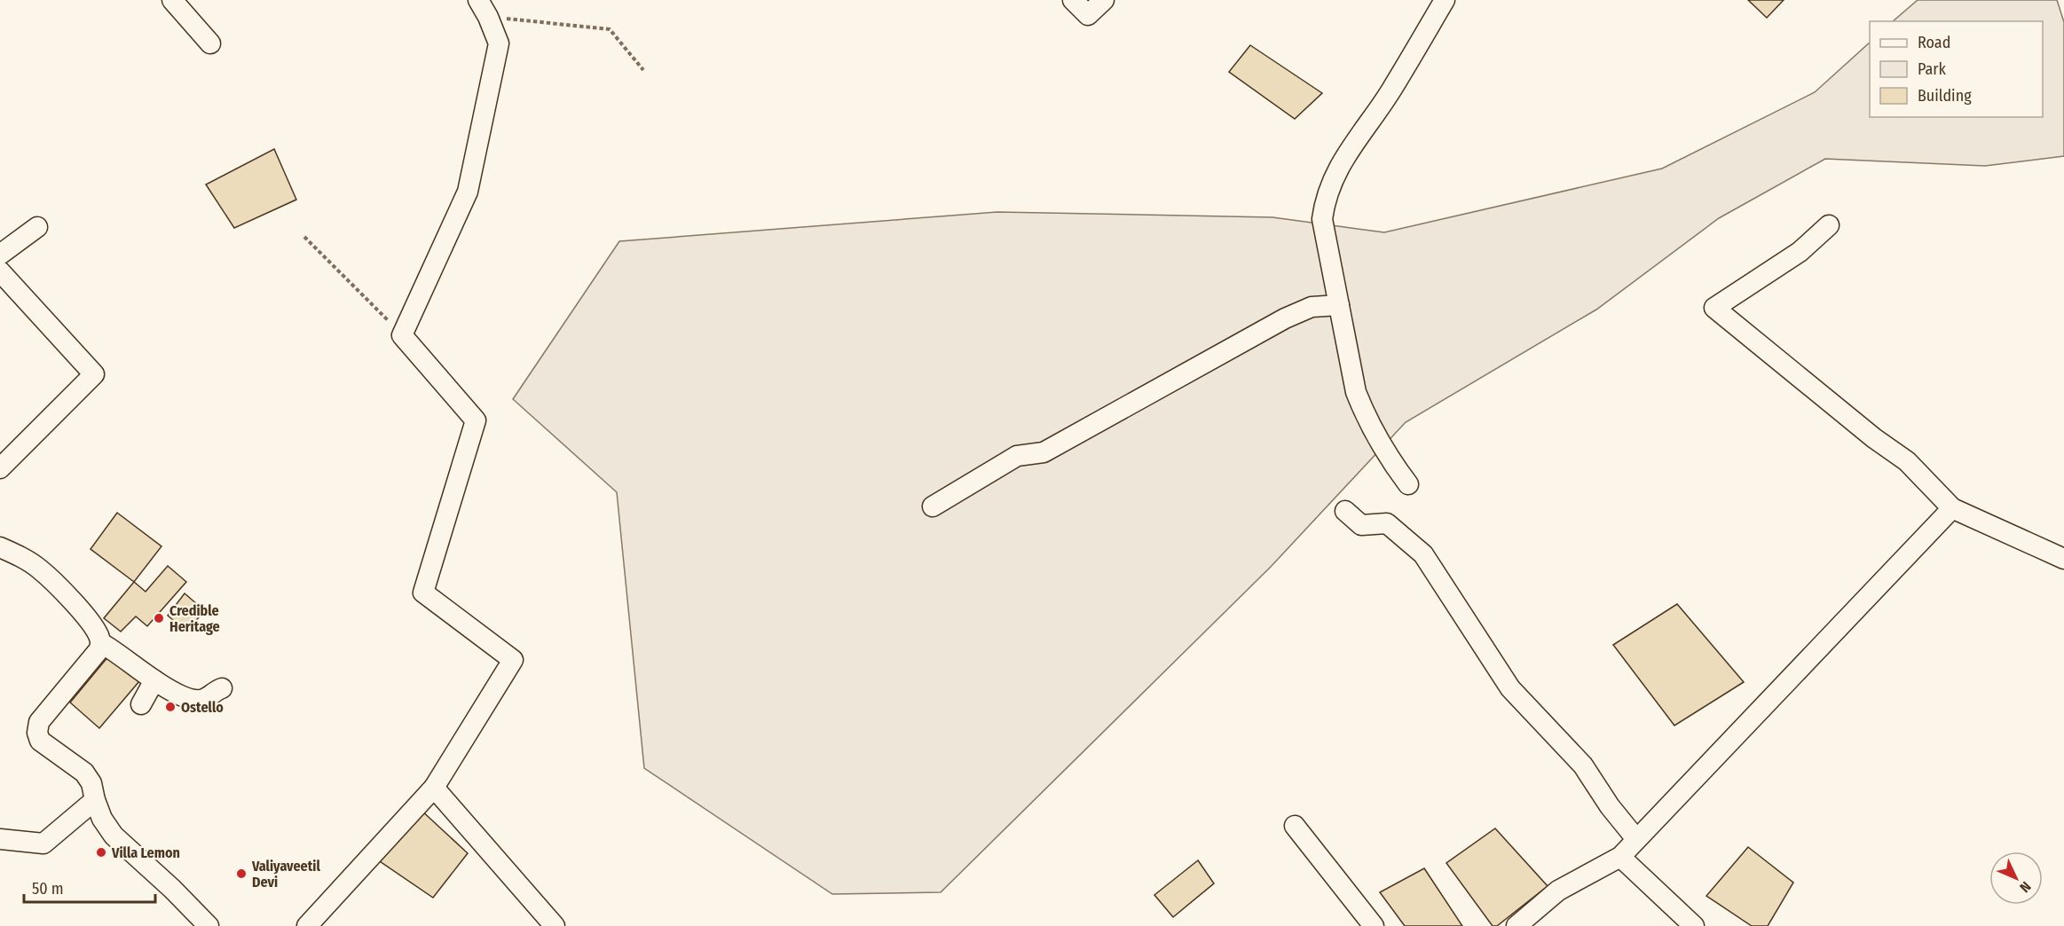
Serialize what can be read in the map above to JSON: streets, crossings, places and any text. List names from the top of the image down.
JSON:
{
  "places": [
    "Credible Heritage",
    "Ostello",
    "Villa Lemon",
    "Valiyaveetil Devi"
  ],
  "legend": ["Road", "Park", "Building"],
  "scale_bar": "50 m",
  "north": "bottom right"
}
